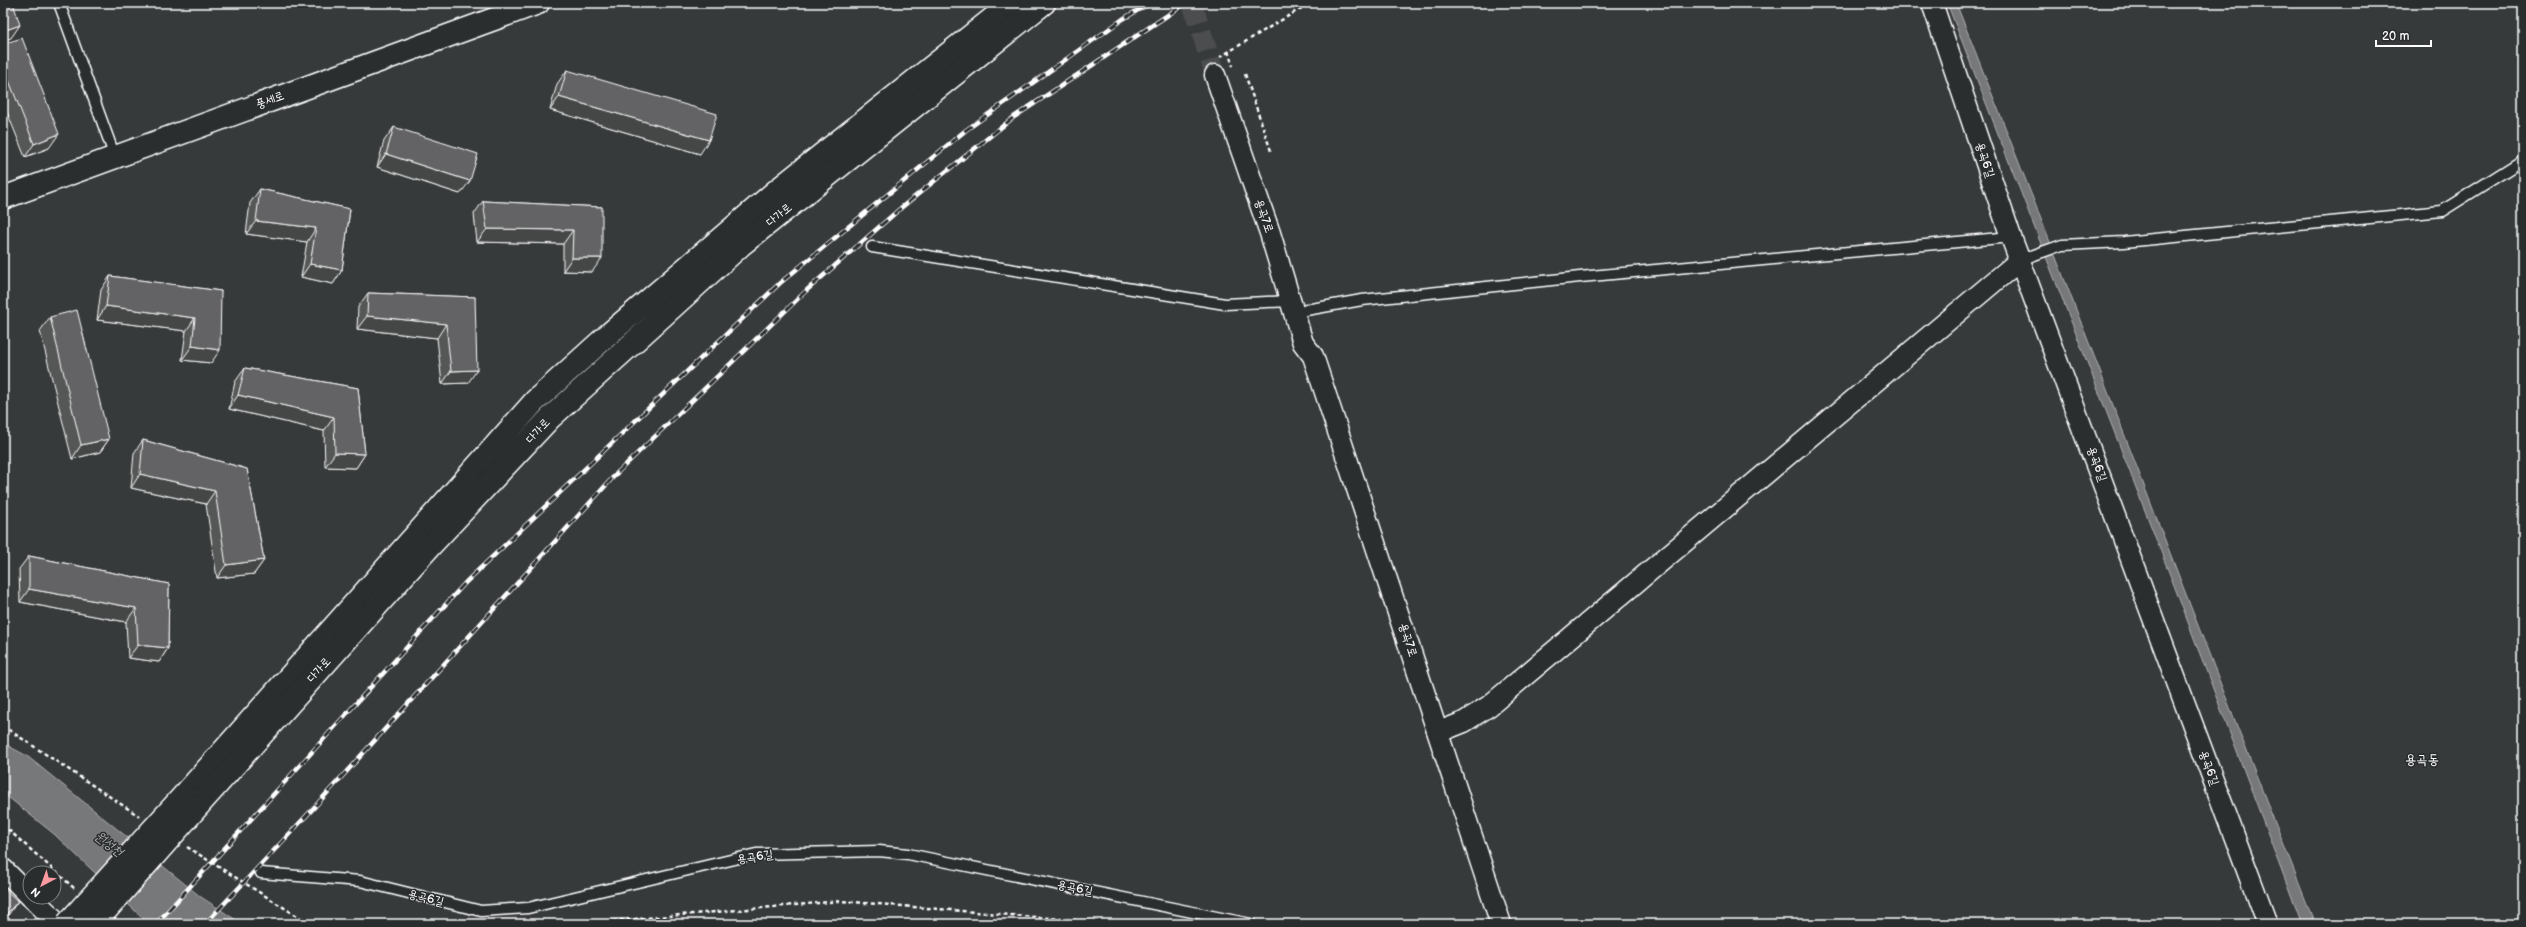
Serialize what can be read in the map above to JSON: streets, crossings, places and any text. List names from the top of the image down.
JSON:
{
  "streets": {
    "street": [
      "풍세로",
      "용곡6길",
      "다가로",
      "용곡7로"
    ]
  },
  "districts": ["용곡동"],
  "water": ["원성천"],
  "scale_bar": "20 m",
  "north": "bottom left"
}
